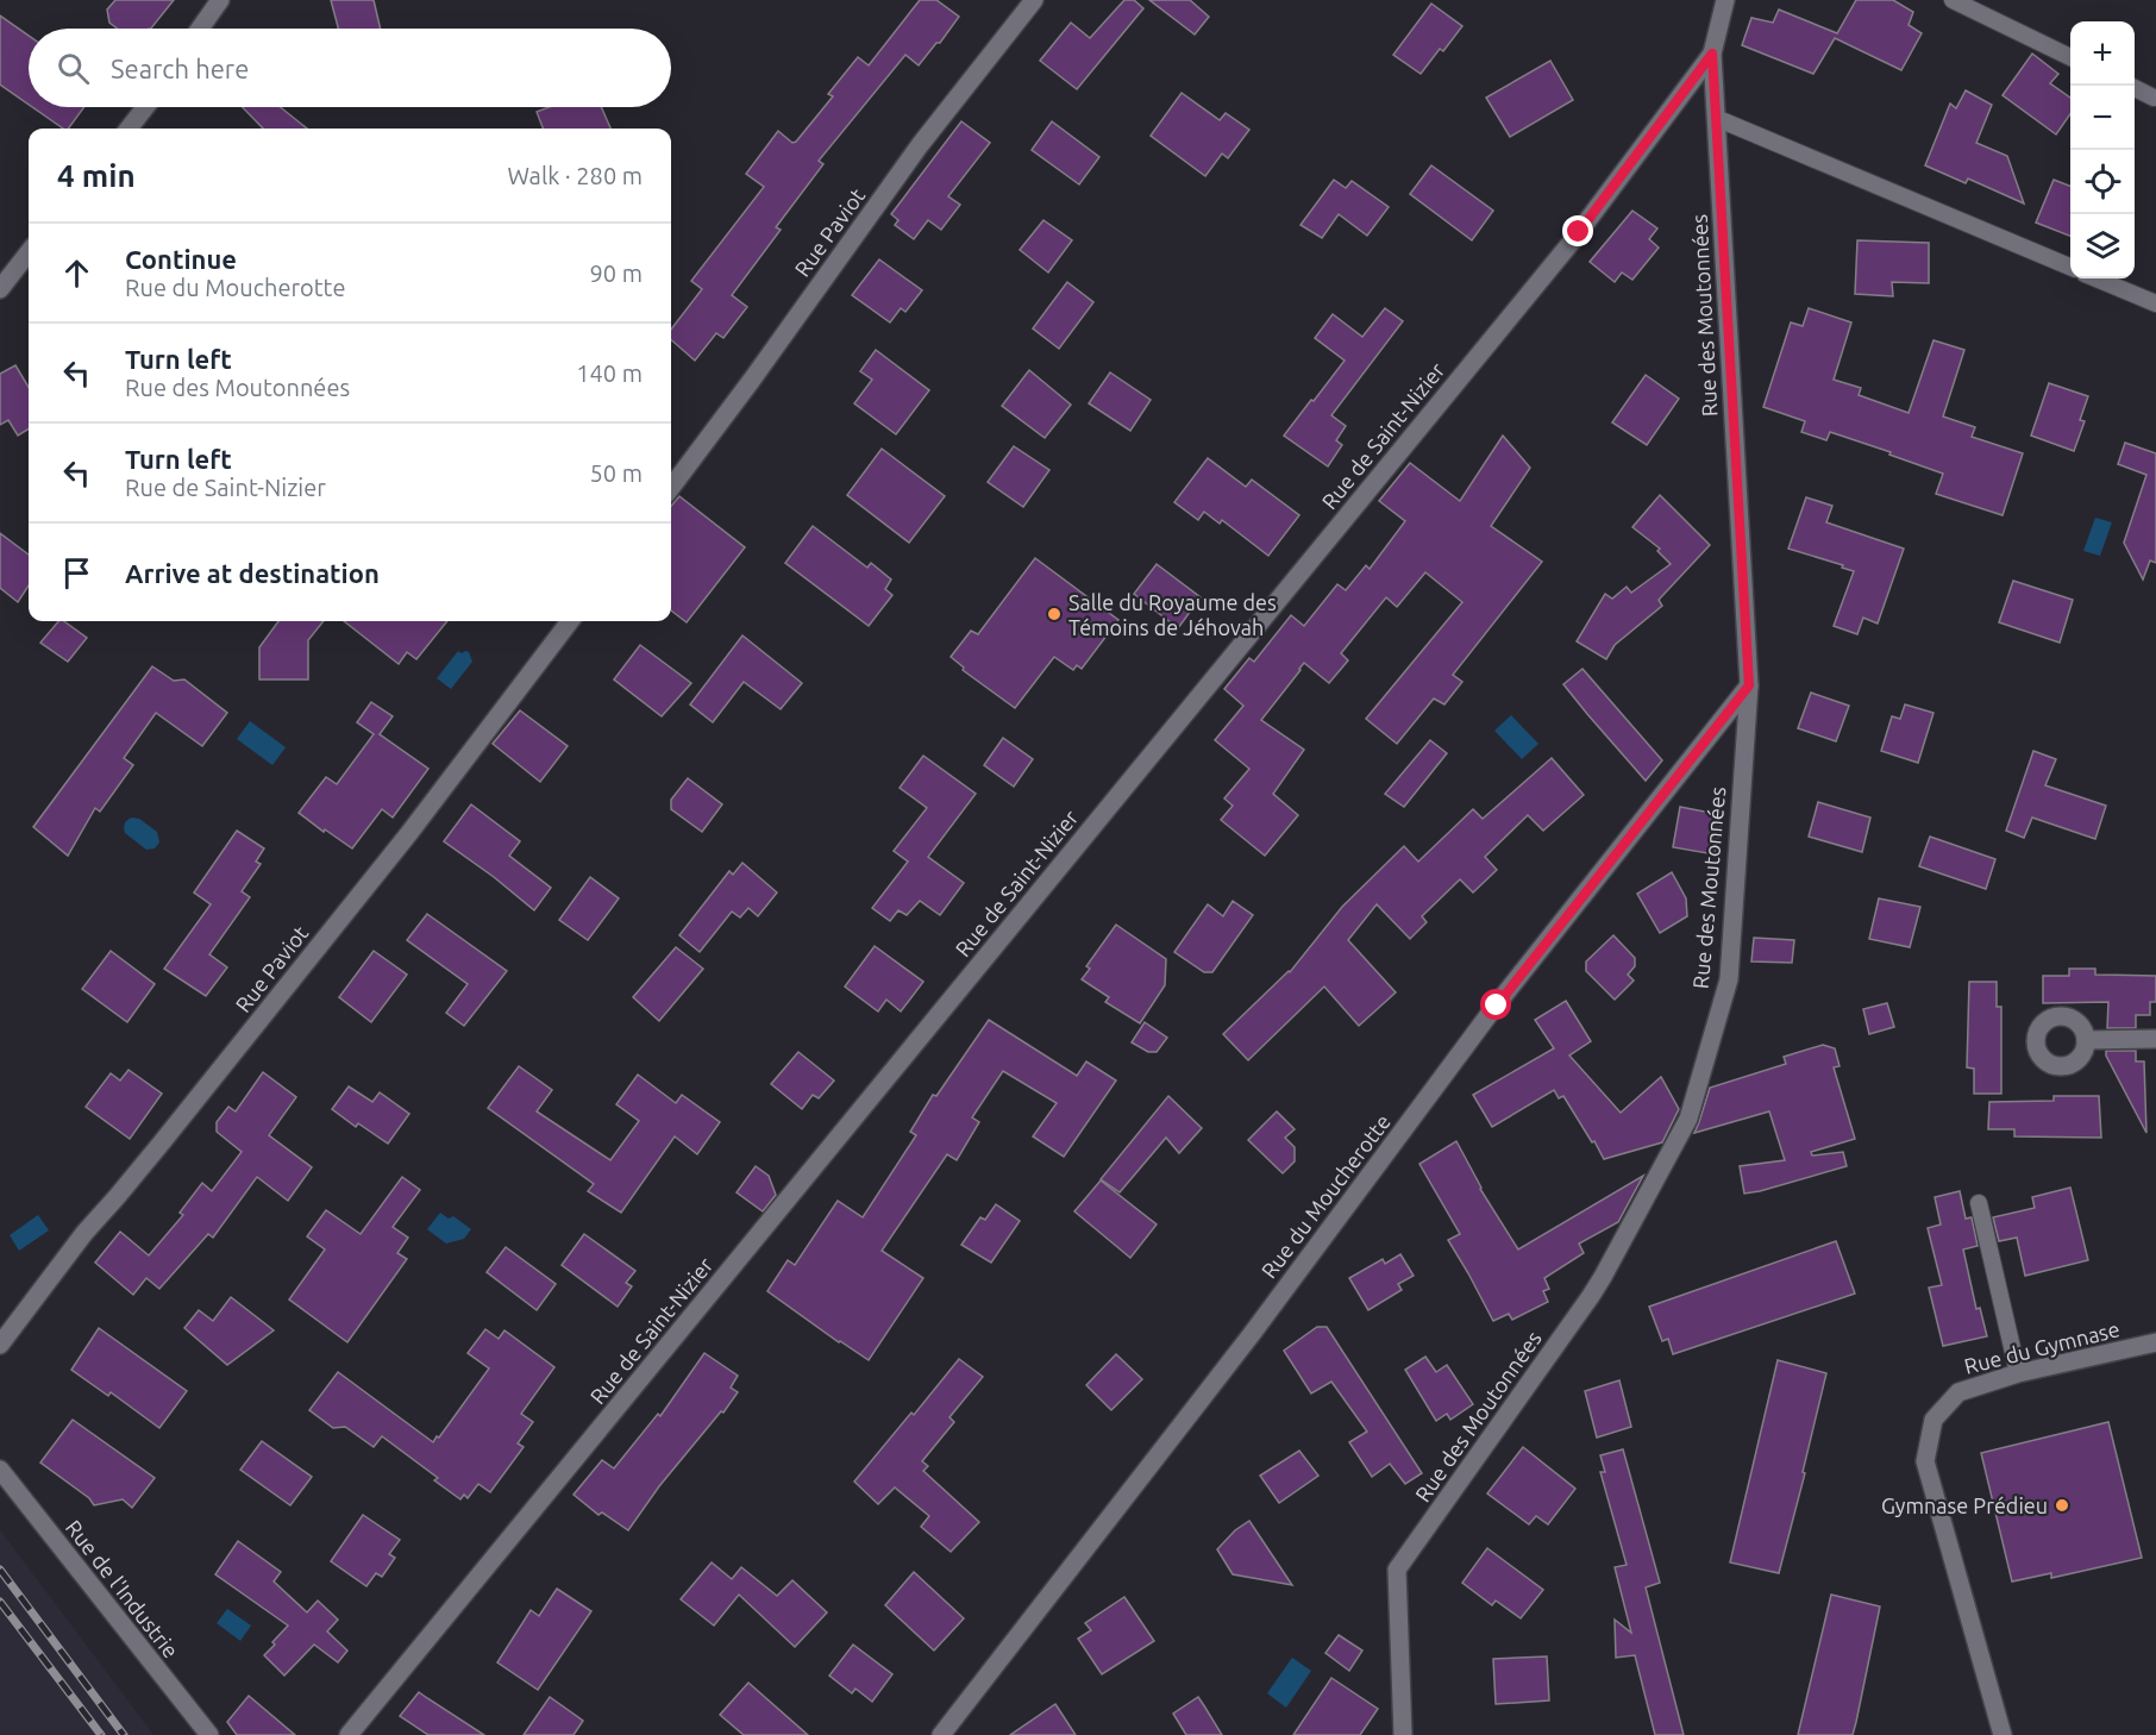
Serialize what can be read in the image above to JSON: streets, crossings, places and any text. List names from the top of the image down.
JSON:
{
  "streets": {
    "street": [
      "Rue Paviot",
      "Rue des Moutonnées",
      "Rue de Saint-Nizier",
      "Rue du Moucherotte",
      "Rue du Gymnase",
      "Rue de l'Industrie"
    ]
  },
  "crossings": [
    ["Rue des Moutonnées", "Rue de Saint-Nizier"],
    ["Rue des Moutonnées", "Rue du Moucherotte"]
  ],
  "places": ["Salle du Royaume des Témoins de Jéhovah", "Gymnase Prédieu"],
  "page": {
    "map_buttons": ["+", "−"],
    "search": "Search here",
    "heading": ["4 min", "Walk · 280 m"],
    "list": [
      ["Continue", "Rue du Moucherotte", "90 m"],
      ["Turn left", "Rue des Moutonnées", "140 m"],
      ["Turn left", "Rue de Saint-Nizier", "50 m"],
      "Arrive at destination"
    ]
  }
}
